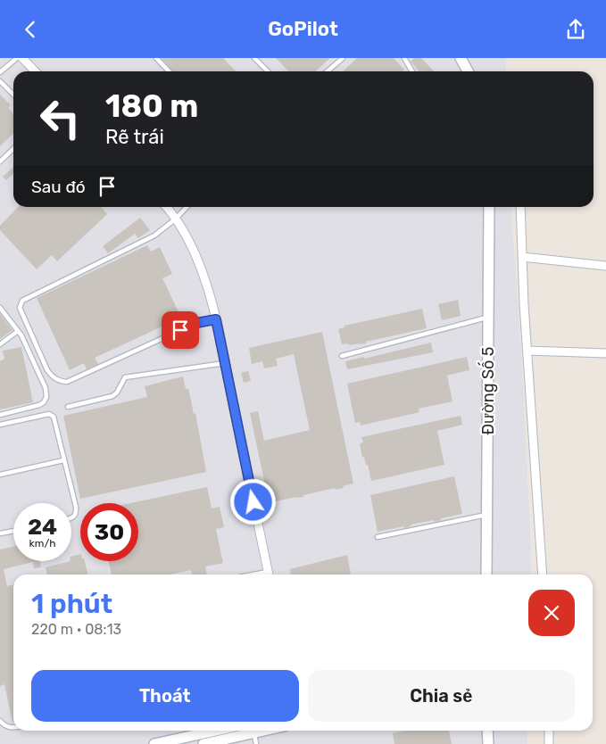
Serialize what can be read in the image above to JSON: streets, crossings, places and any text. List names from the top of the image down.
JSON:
{
  "streets": {
    "street": ["Đường Số 5"]
  },
  "page": {
    "header": "GoPilot",
    "turn": ["180 m", "Rẽ trái"],
    "then": "Sau đó",
    "speed": "24 km/h",
    "limit": "30",
    "heading": ["1 phút", "220 m · 08:13"],
    "buttons": ["Thoát", "Chia sẻ"]
  }
}
